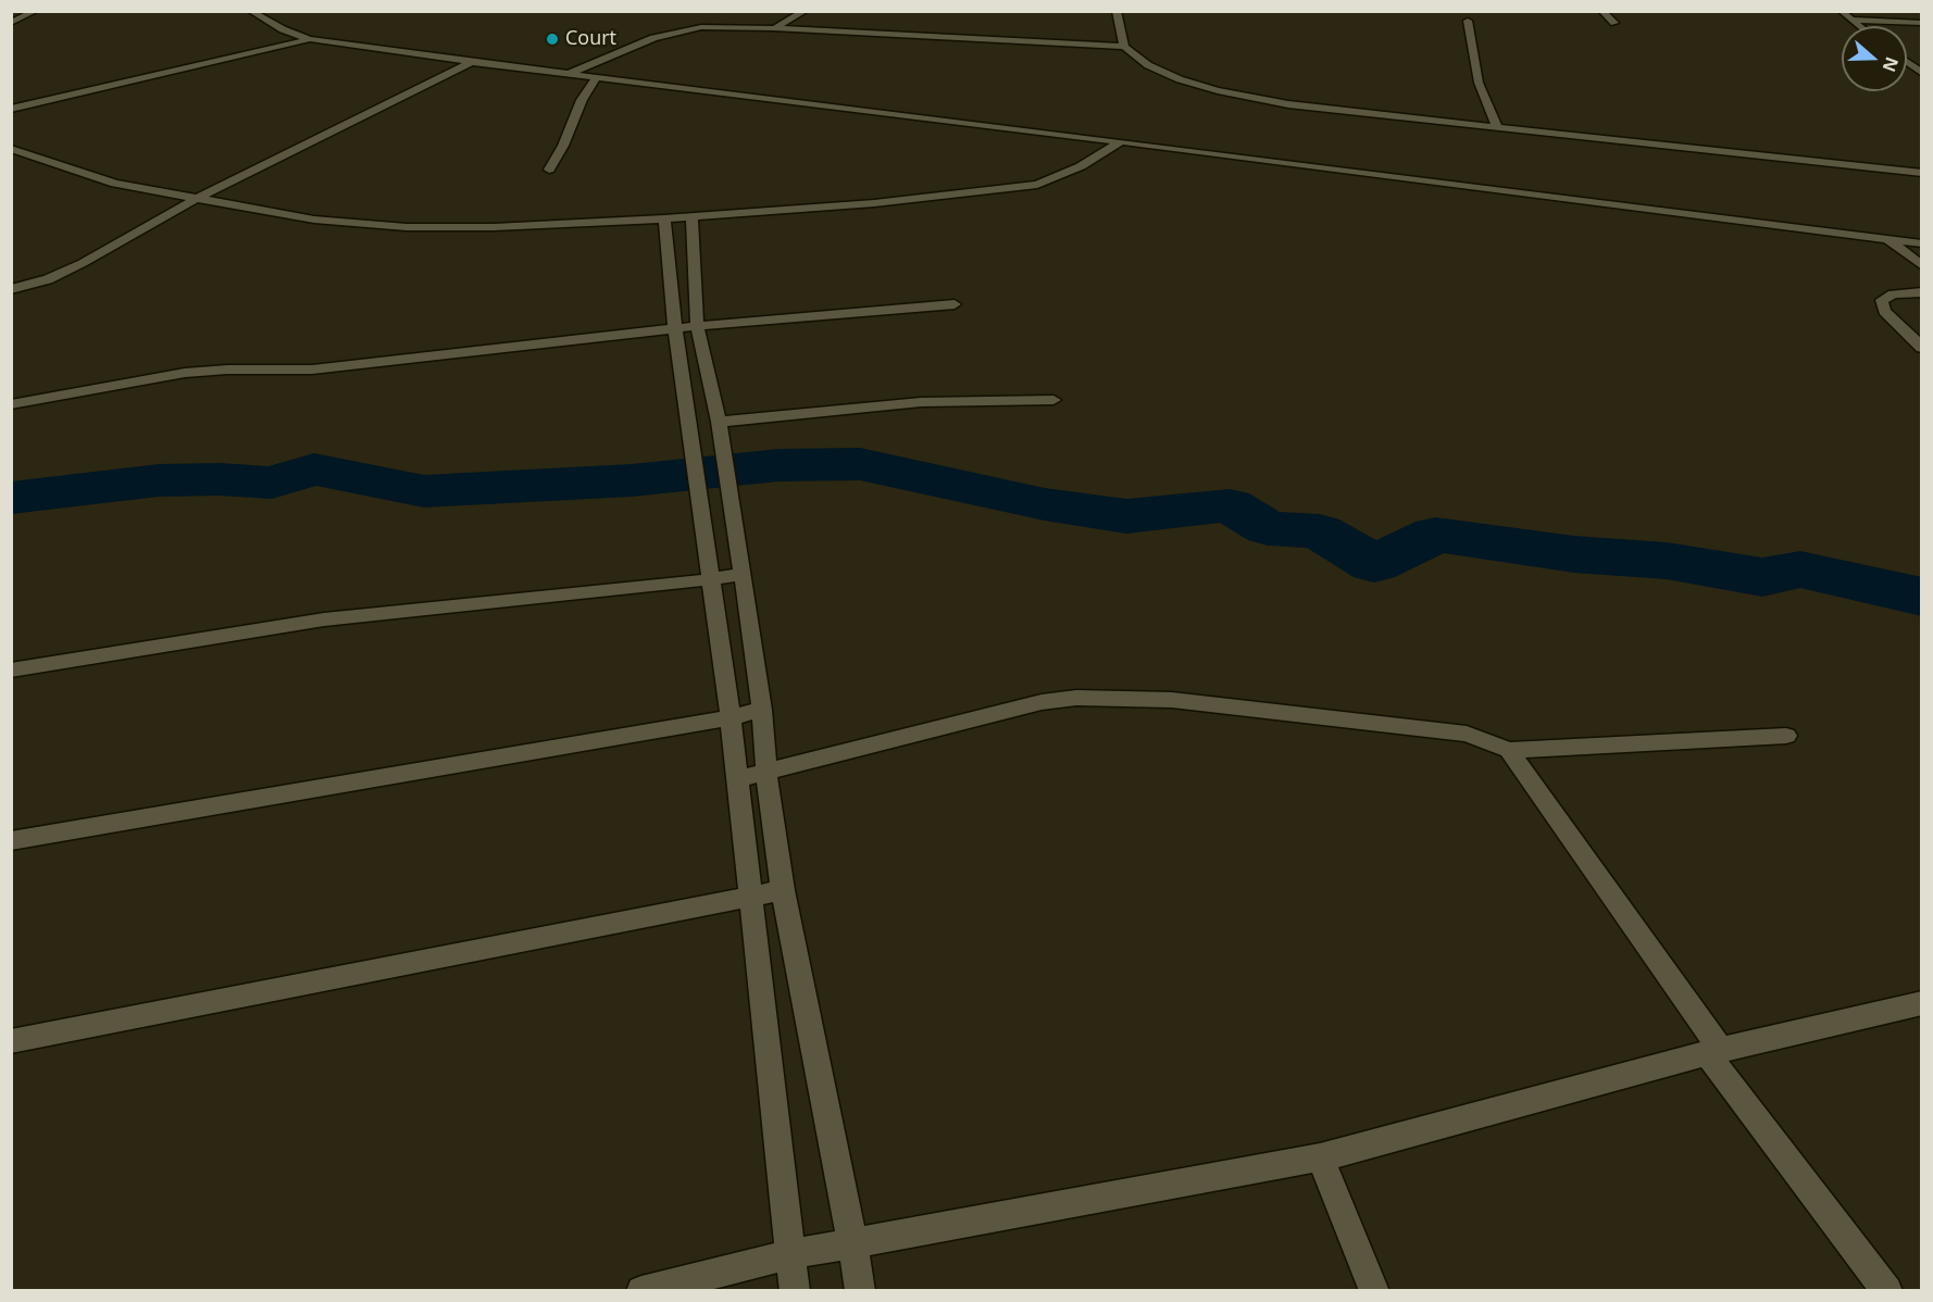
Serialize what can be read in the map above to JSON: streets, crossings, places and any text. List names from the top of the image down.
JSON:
{
  "places": ["Court"],
  "north": "right"
}
